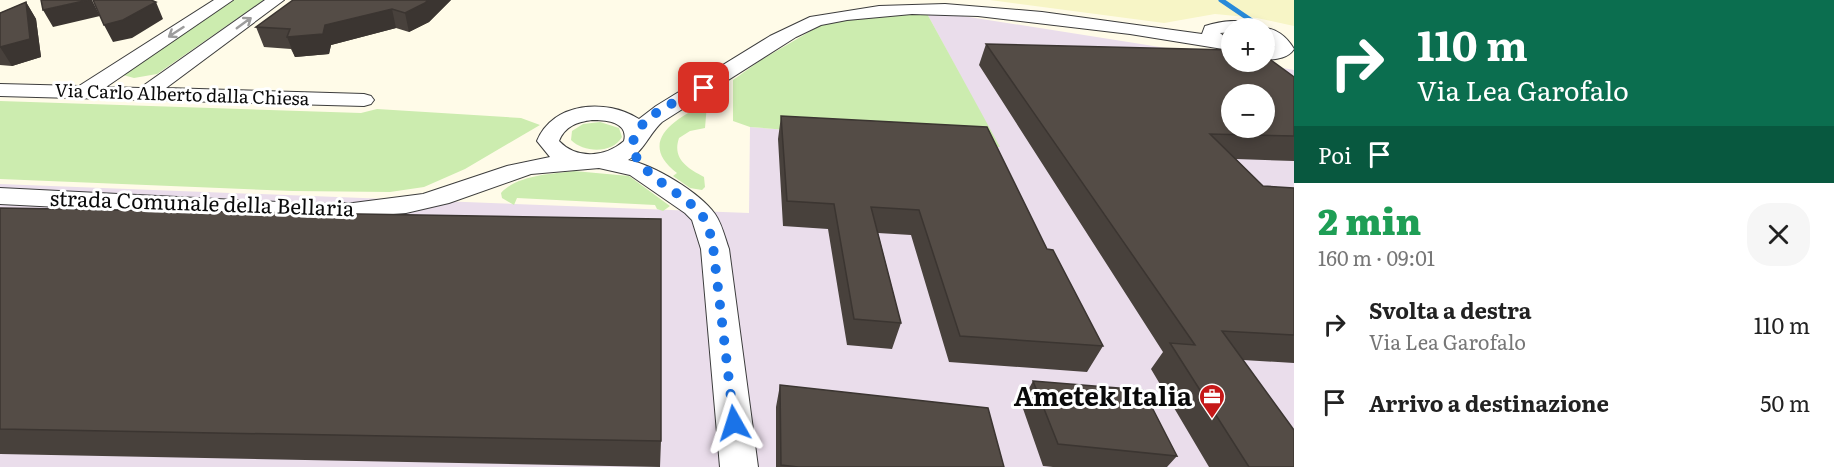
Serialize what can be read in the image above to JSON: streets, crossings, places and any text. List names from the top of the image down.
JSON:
{
  "streets": {
    "street": ["Via Carlo Alberto dalla Chiesa", "strada Comunale della Bellaria"]
  },
  "places": {
    "office": ["Ametek Italia"]
  },
  "page": {
    "turn": ["110 m", "Via Lea Garofalo"],
    "map_buttons": ["+", "−"],
    "then": "Poi",
    "heading": ["2 min", "160 m · 09:01"],
    "list": [
      {
        "name": "Svolta a destra",
        "note": "Via Lea Garofalo",
        "value": "110 m"
      },
      {
        "name": "Arrivo a destinazione",
        "value": "50 m"
      }
    ]
  }
}
